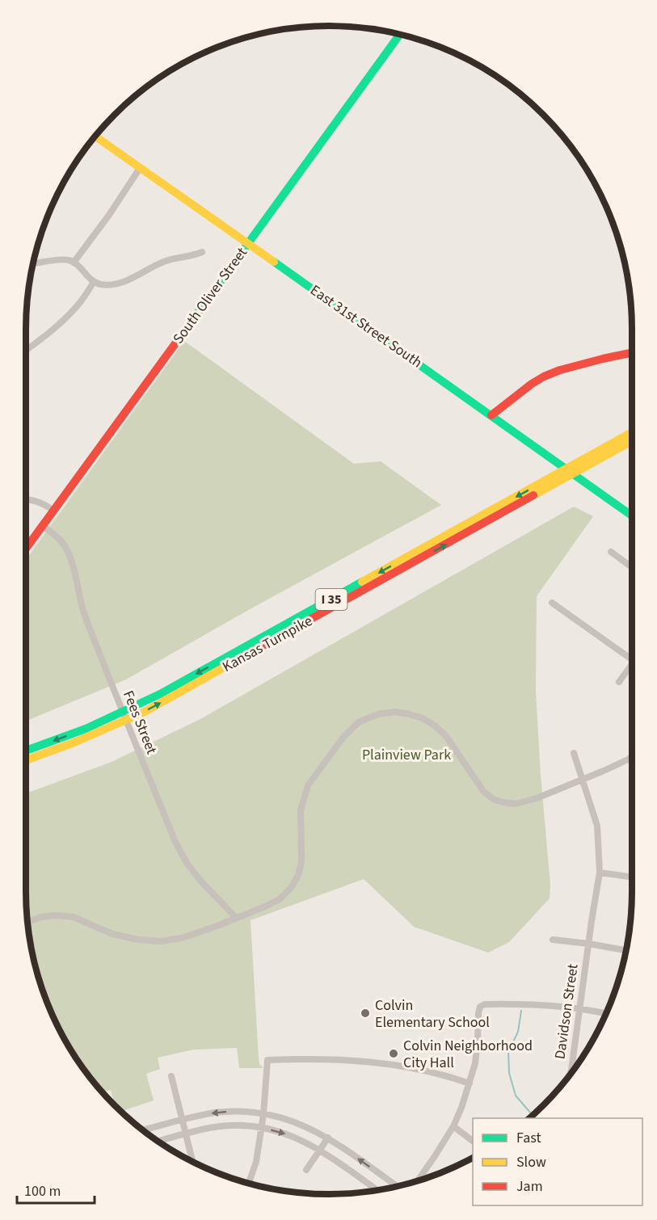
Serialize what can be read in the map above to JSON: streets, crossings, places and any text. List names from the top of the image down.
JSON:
{
  "streets": {
    "main road": [
      "South Oliver Street",
      "East 31st Street South",
      "I 35",
      "Kansas Turnpike"
    ],
    "street": ["Fees Street", "Davidson Street"]
  },
  "crossings": [
    ["South Oliver Street", "East 31st Street South"],
    ["South Oliver Street", "Fees Street"]
  ],
  "parks": ["Plainview Park"],
  "places": ["Colvin Elementary School", "Colvin Neighborhood City Hall"],
  "legend": ["Fast", "Slow", "Jam"],
  "scale_bar": "100 m"
}
